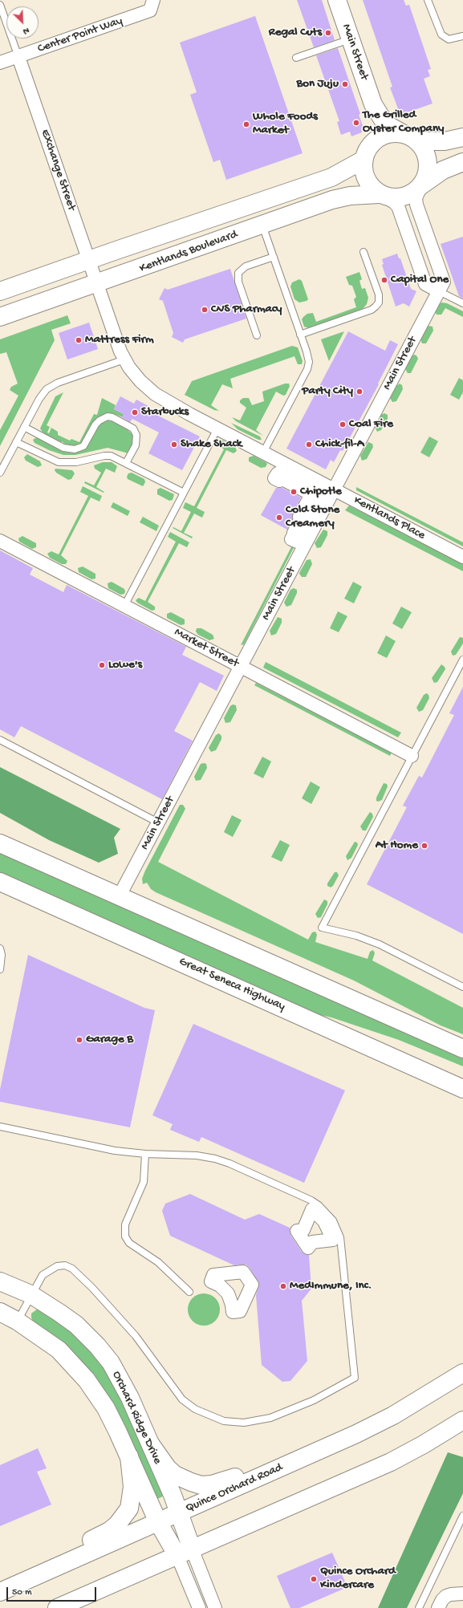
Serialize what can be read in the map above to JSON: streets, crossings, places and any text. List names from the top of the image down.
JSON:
{
  "streets": {
    "main road": [
      "Main Street",
      "Kentlands Boulevard",
      "Great Seneca Highway",
      "Orchard Ridge Drive",
      "Quince Orchard Road"
    ],
    "street": [
      "Center Point Way",
      "Exchange Street",
      "Kentlands Place",
      "Market Street"
    ]
  },
  "crossings": [
    ["Center Point Way", "Exchange Street"],
    ["Main Street", "Kentlands Boulevard"],
    ["Main Street", "Kentlands Place"],
    ["Main Street", "Market Street"],
    ["Exchange Street", "Kentlands Boulevard"],
    ["Exchange Street", "Kentlands Place"],
    ["Kentlands Boulevard", "Kentlands Place"],
    ["Orchard Ridge Drive", "Quince Orchard Road"]
  ],
  "places": [
    "Regal Cuts",
    "Bon Juju",
    "The Grilled Oyster Company",
    "Whole Foods Market",
    "Capital One",
    "CVS Pharmacy",
    "Mattress Firm",
    "Party City",
    "Starbucks",
    "Coal Fire",
    "Shake Shack",
    "Chick-fil-A",
    "Chipotle",
    "Cold Stone Creamery",
    "Lowe's",
    "At Home",
    "Garage B",
    "MedImmune, Inc.",
    "Quince Orchard Kindercare"
  ],
  "scale_bar": "50 m",
  "north": "bottom right"
}
